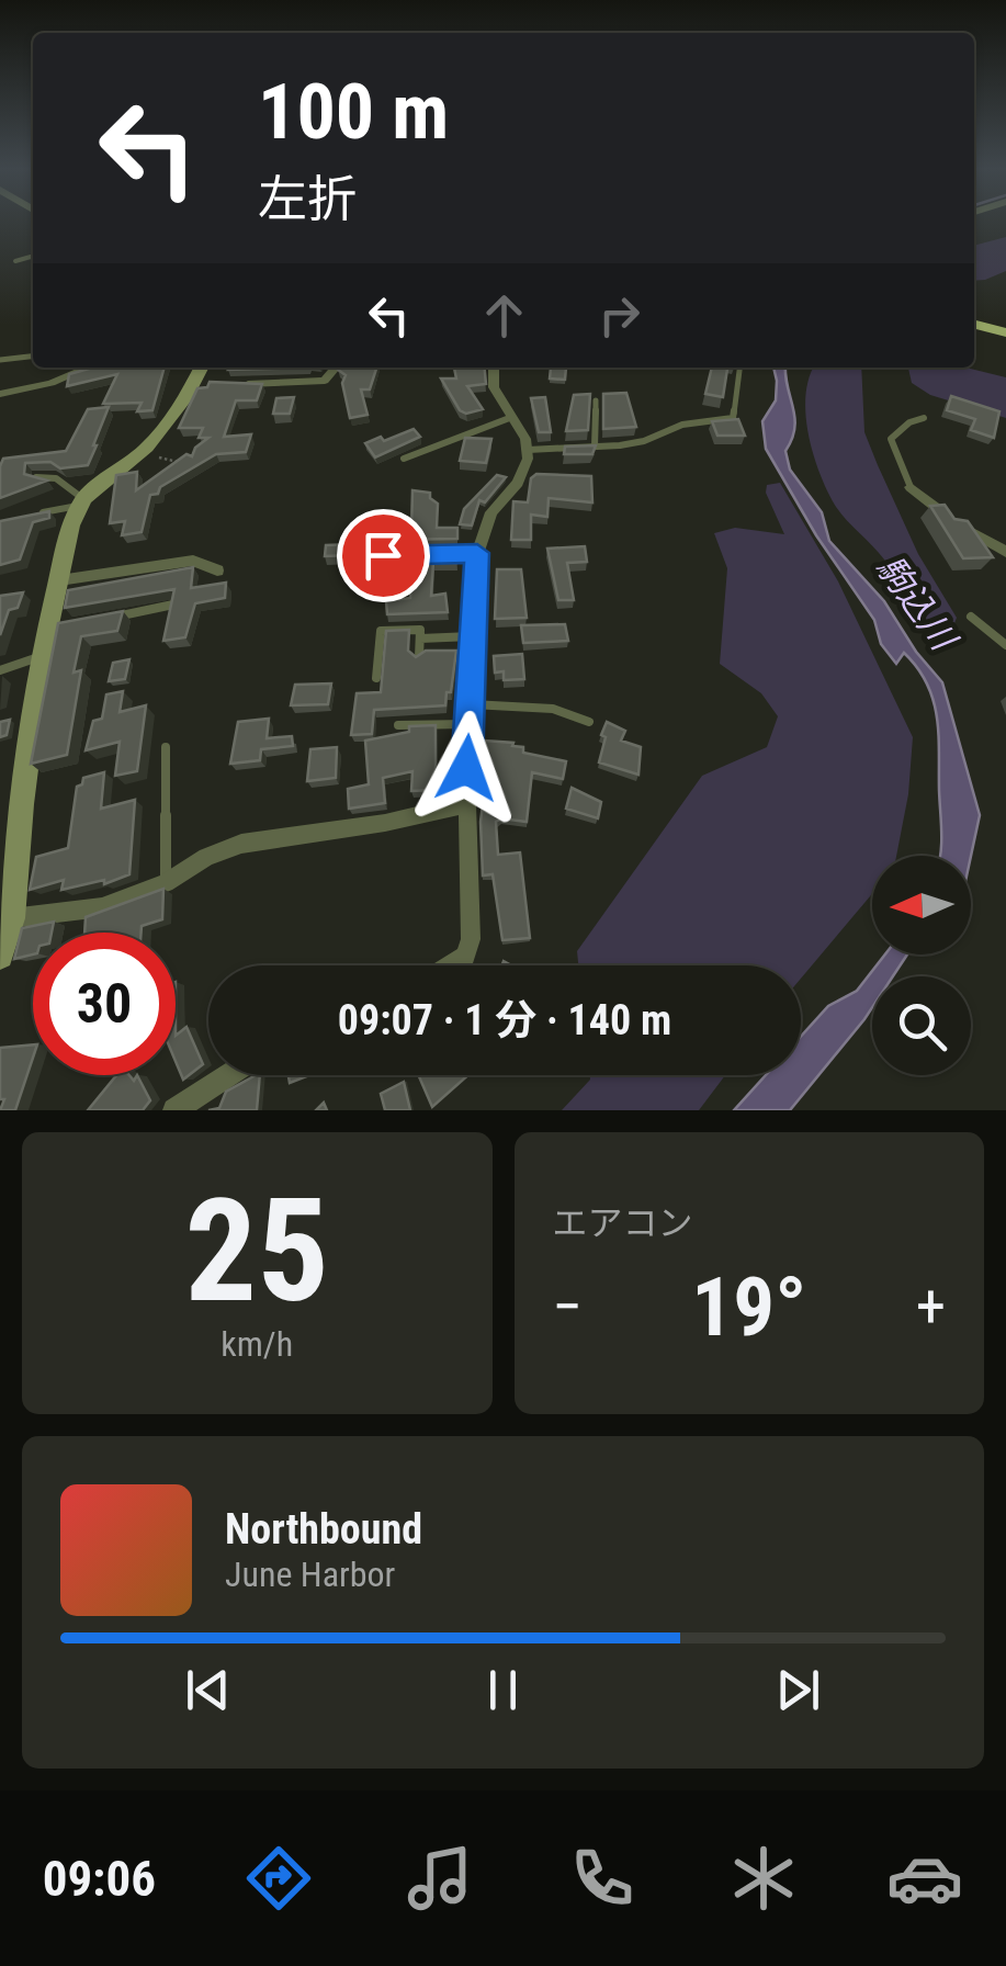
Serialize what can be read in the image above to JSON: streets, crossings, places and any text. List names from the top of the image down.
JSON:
{
  "water": ["駒込川"],
  "north": "left",
  "page": {
    "turn": ["100 m", "左折"],
    "limit": "30",
    "trip": "09:07 · 1 分 · 140 m",
    "tile": [
      ["25", "km/h"],
      "エアコン"
    ],
    "heat": ["−", "19°", "+"],
    "song": ["Northbound", "June Harbor"],
    "tabs": "09:06"
  }
}
